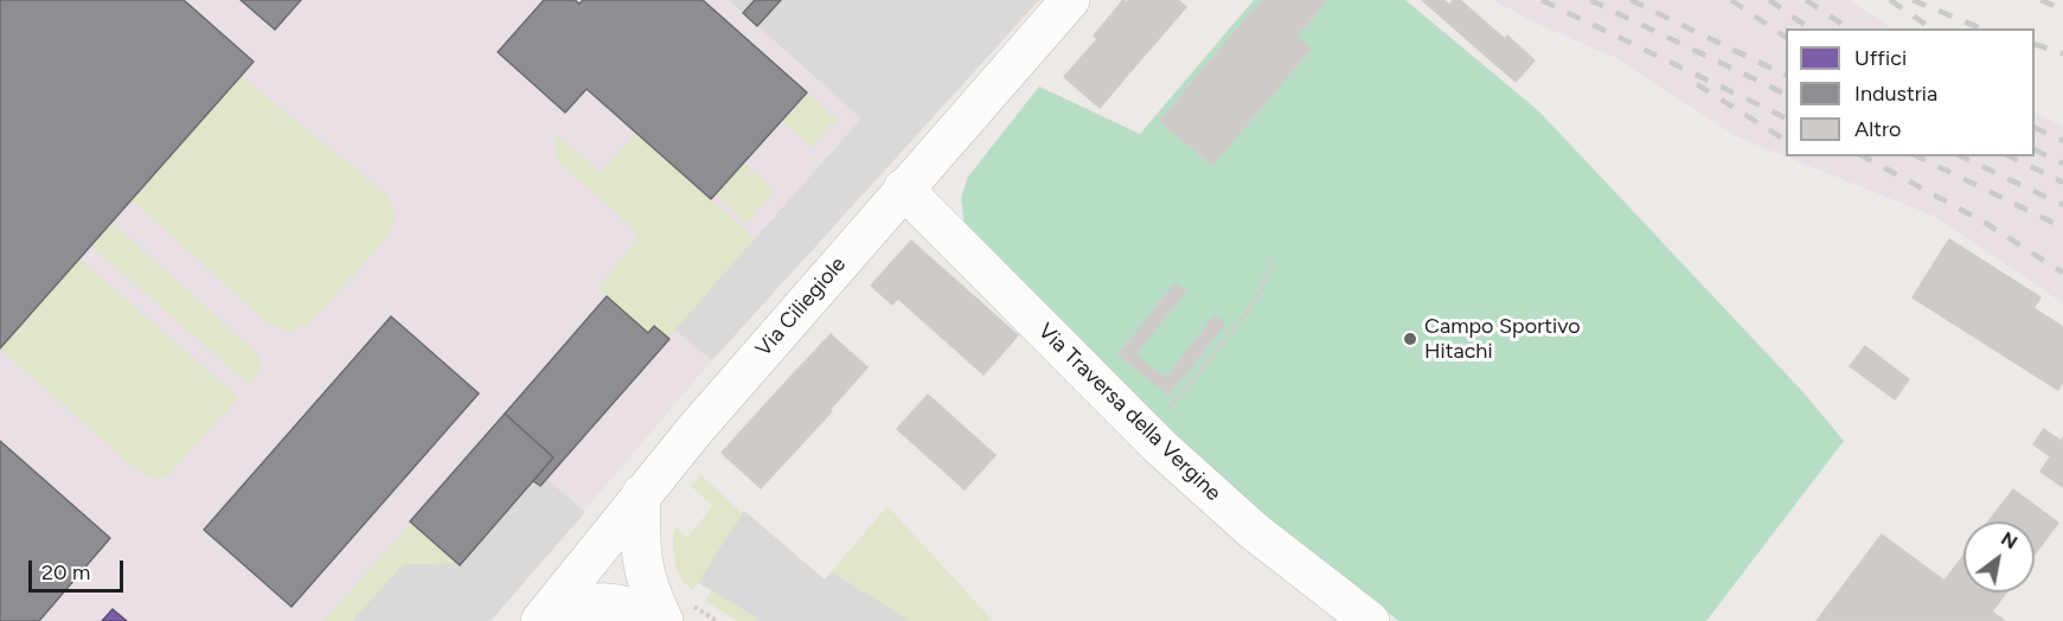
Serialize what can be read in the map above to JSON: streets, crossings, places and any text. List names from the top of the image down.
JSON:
{
  "streets": {
    "street": ["Via Ciliegiole", "Via Traversa della Vergine"]
  },
  "crossings": [
    ["Via Ciliegiole", "Via Traversa della Vergine"]
  ],
  "places": ["Campo Sportivo Hitachi"],
  "legend": ["Uffici", "Industria", "Altro"],
  "scale_bar": "20 m",
  "north": "top right"
}
